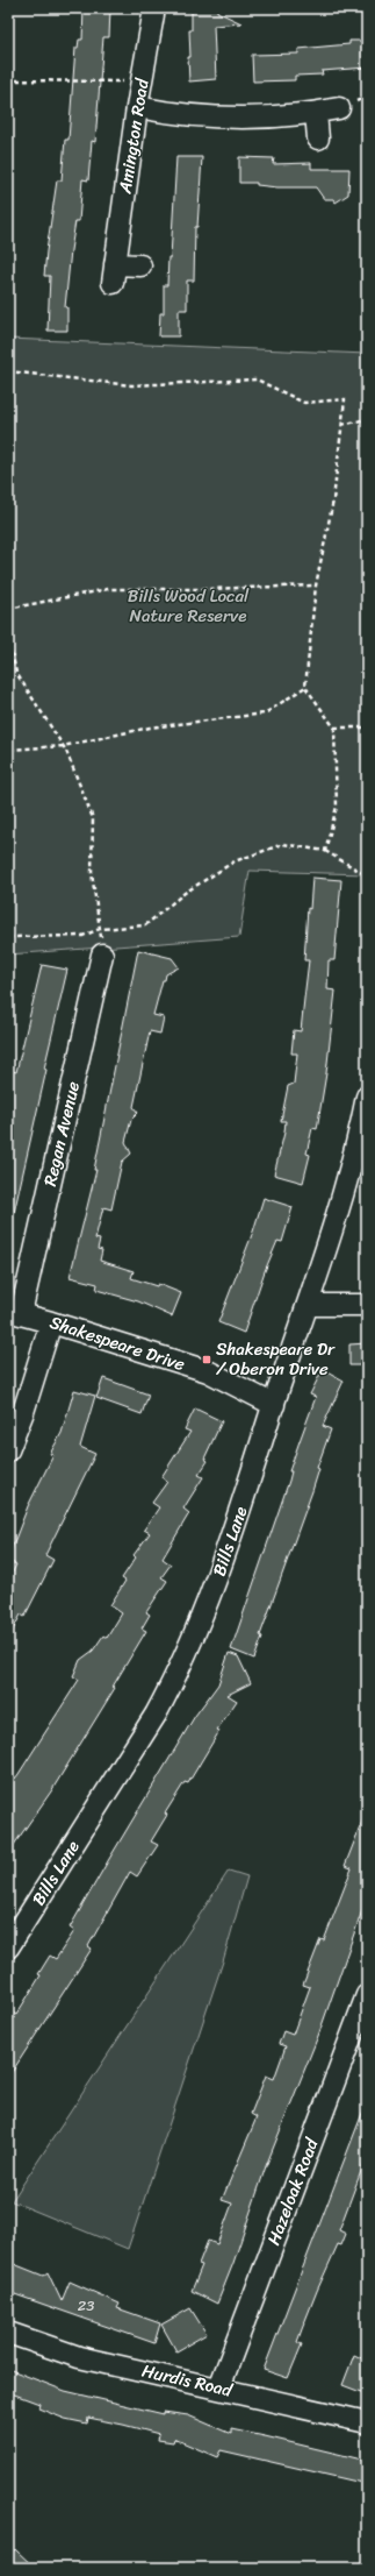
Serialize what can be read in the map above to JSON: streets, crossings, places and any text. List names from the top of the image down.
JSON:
{
  "streets": {
    "street": [
      "Amington Road",
      "Regan Avenue",
      "Shakespeare Drive",
      "Bills Lane",
      "Hazeloak Road",
      "Hurdis Road"
    ]
  },
  "crossings": [
    ["Regan Avenue", "Shakespeare Drive"],
    ["Shakespeare Drive", "Bills Lane"],
    ["Hazeloak Road", "Hurdis Road"]
  ],
  "parks": ["Bills Wood Local Nature Reserve"],
  "places": {
    "transit": ["Shakespeare Dr / Oberon Drive"]
  },
  "house_numbers": ["23"]
}
